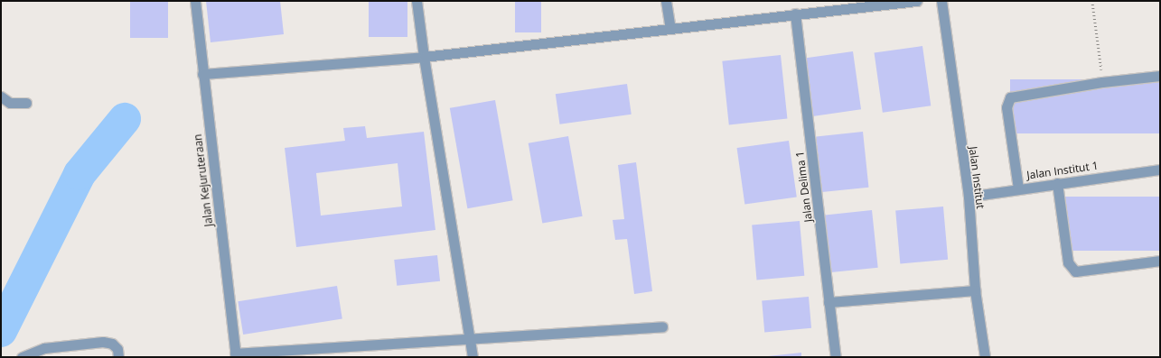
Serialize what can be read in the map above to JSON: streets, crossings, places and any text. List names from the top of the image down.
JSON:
{
  "streets": {
    "street": [
      "Jalan Institut 1",
      "Jalan Institut",
      "Jalan Kejuruteraan",
      "Jalan Delima 1"
    ]
  },
  "crossings": [
    ["Jalan Institut 1", "Jalan Institut"]
  ]
}
